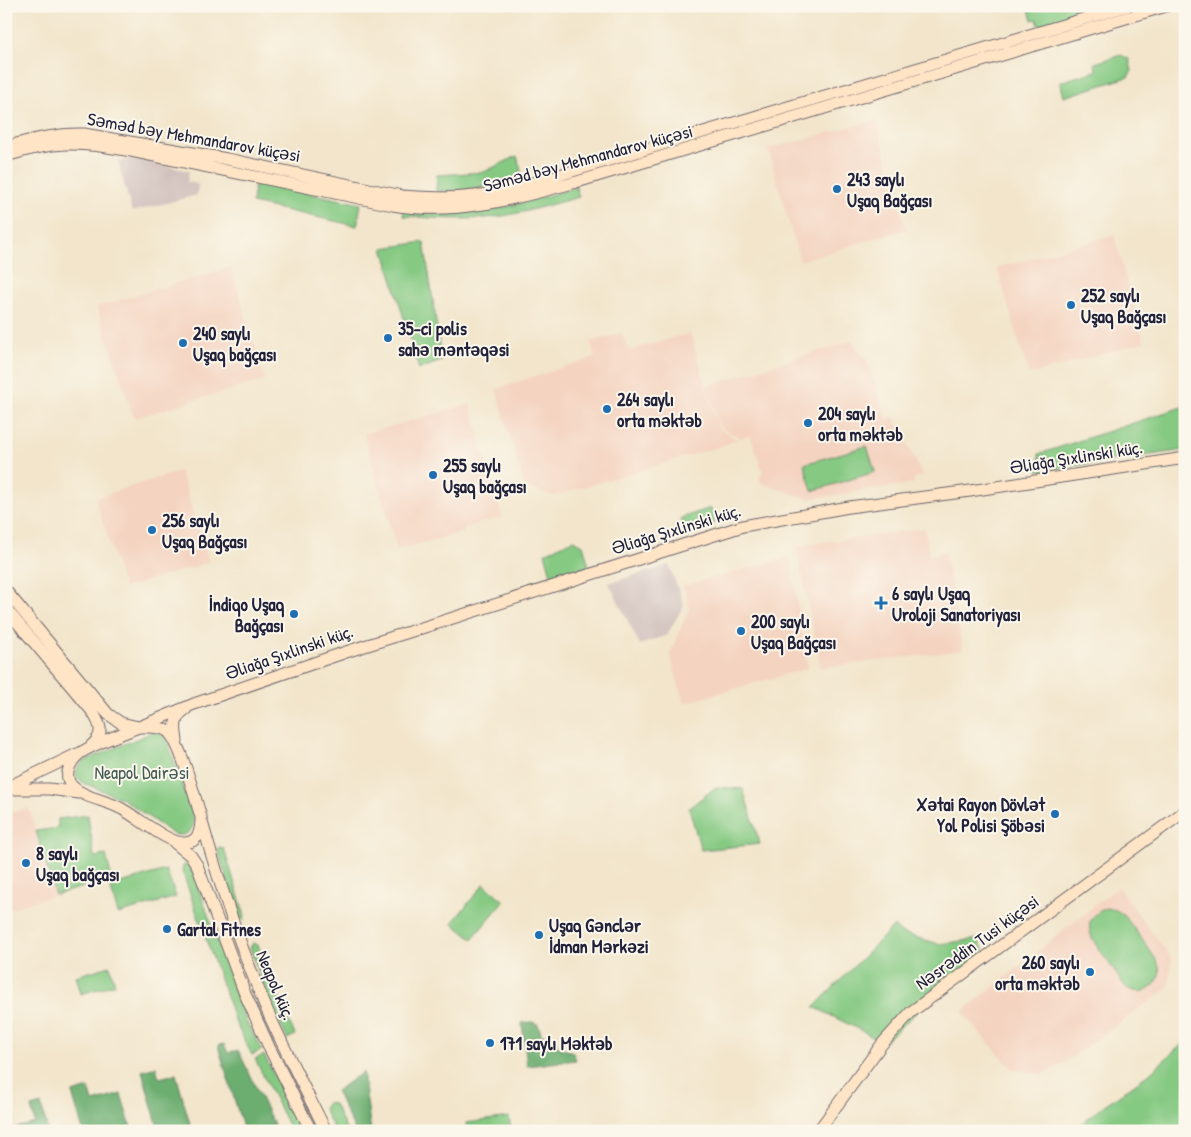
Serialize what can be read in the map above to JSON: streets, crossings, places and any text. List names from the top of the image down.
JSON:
{
  "streets": {
    "main road": [
      "Səməd bəy Mehmandarov küçəsi",
      "Əliağa Şıxlinski küç.",
      "Nəsrəddin Tusi küçəsi",
      "Neapol küç."
    ]
  },
  "parks": ["Neapol Dairəsi"],
  "places": {
    "other": [
      "243 saylı Uşaq Bağçası",
      "252 saylı Uşaq Bağçası",
      "35-ci polis sahə məntəqəsi",
      "240 saylı Uşaq bağçası",
      "264 saylı orta məktəb",
      "204 saylı orta məktəb",
      "255 saylı Uşaq bağçası",
      "256 saylı Uşaq Bağçası",
      "İndiqo Uşaq Bağçası",
      "200 saylı Uşaq Bağçası",
      "Xətai Rayon Dövlət Yol Polisi Şöbəsi",
      "8 saylı Uşaq bağçası",
      "Gartal Fitnes",
      "Uşaq Gənclər İdman Mərkəzi",
      "260 saylı orta məktəb",
      "171 saylı Məktəb"
    ],
    "health": ["6 saylı Uşaq Uroloji Sanatoriyası"]
  }
}
